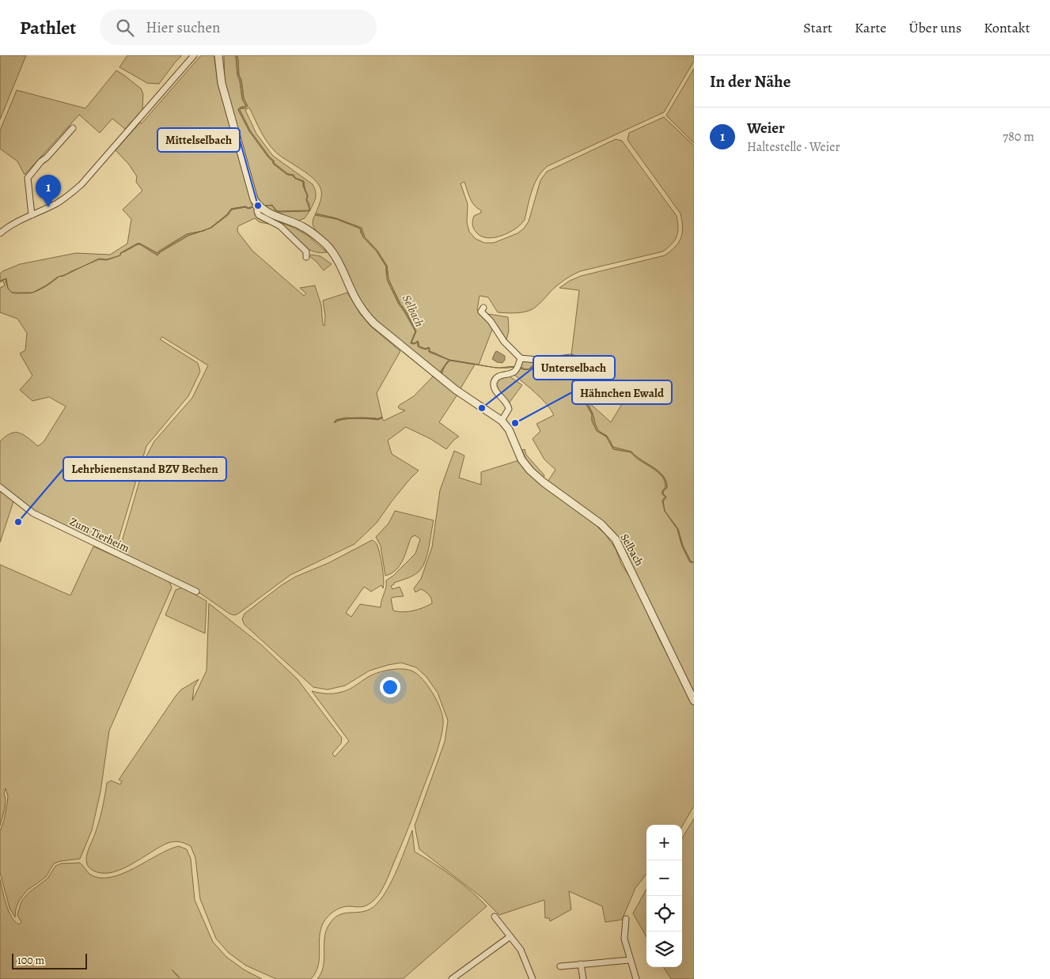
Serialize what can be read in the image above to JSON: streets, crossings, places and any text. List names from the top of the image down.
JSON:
{
  "streets": {
    "street": ["Zum Tierheim", "Selbach"]
  },
  "water": ["Selbach"],
  "places": [
    "Mittelselbach",
    "Unterselbach",
    "Hähnchen Ewald",
    "Lehrbienenstand BZV Bechen"
  ],
  "scale_bar": "100 m",
  "page": {
    "header": "Pathlet",
    "search": "Hier suchen",
    "nav": [
      "Start",
      "Karte",
      "Über uns",
      "Kontakt"
    ],
    "heading": "In der Nähe",
    "list": [
      {
        "mark": "1",
        "name": "Weier",
        "note": "Haltestelle · Weier",
        "value": "780 m"
      }
    ],
    "pins": "1",
    "map_buttons": ["+", "−"],
    "scale": "100 m"
  }
}
